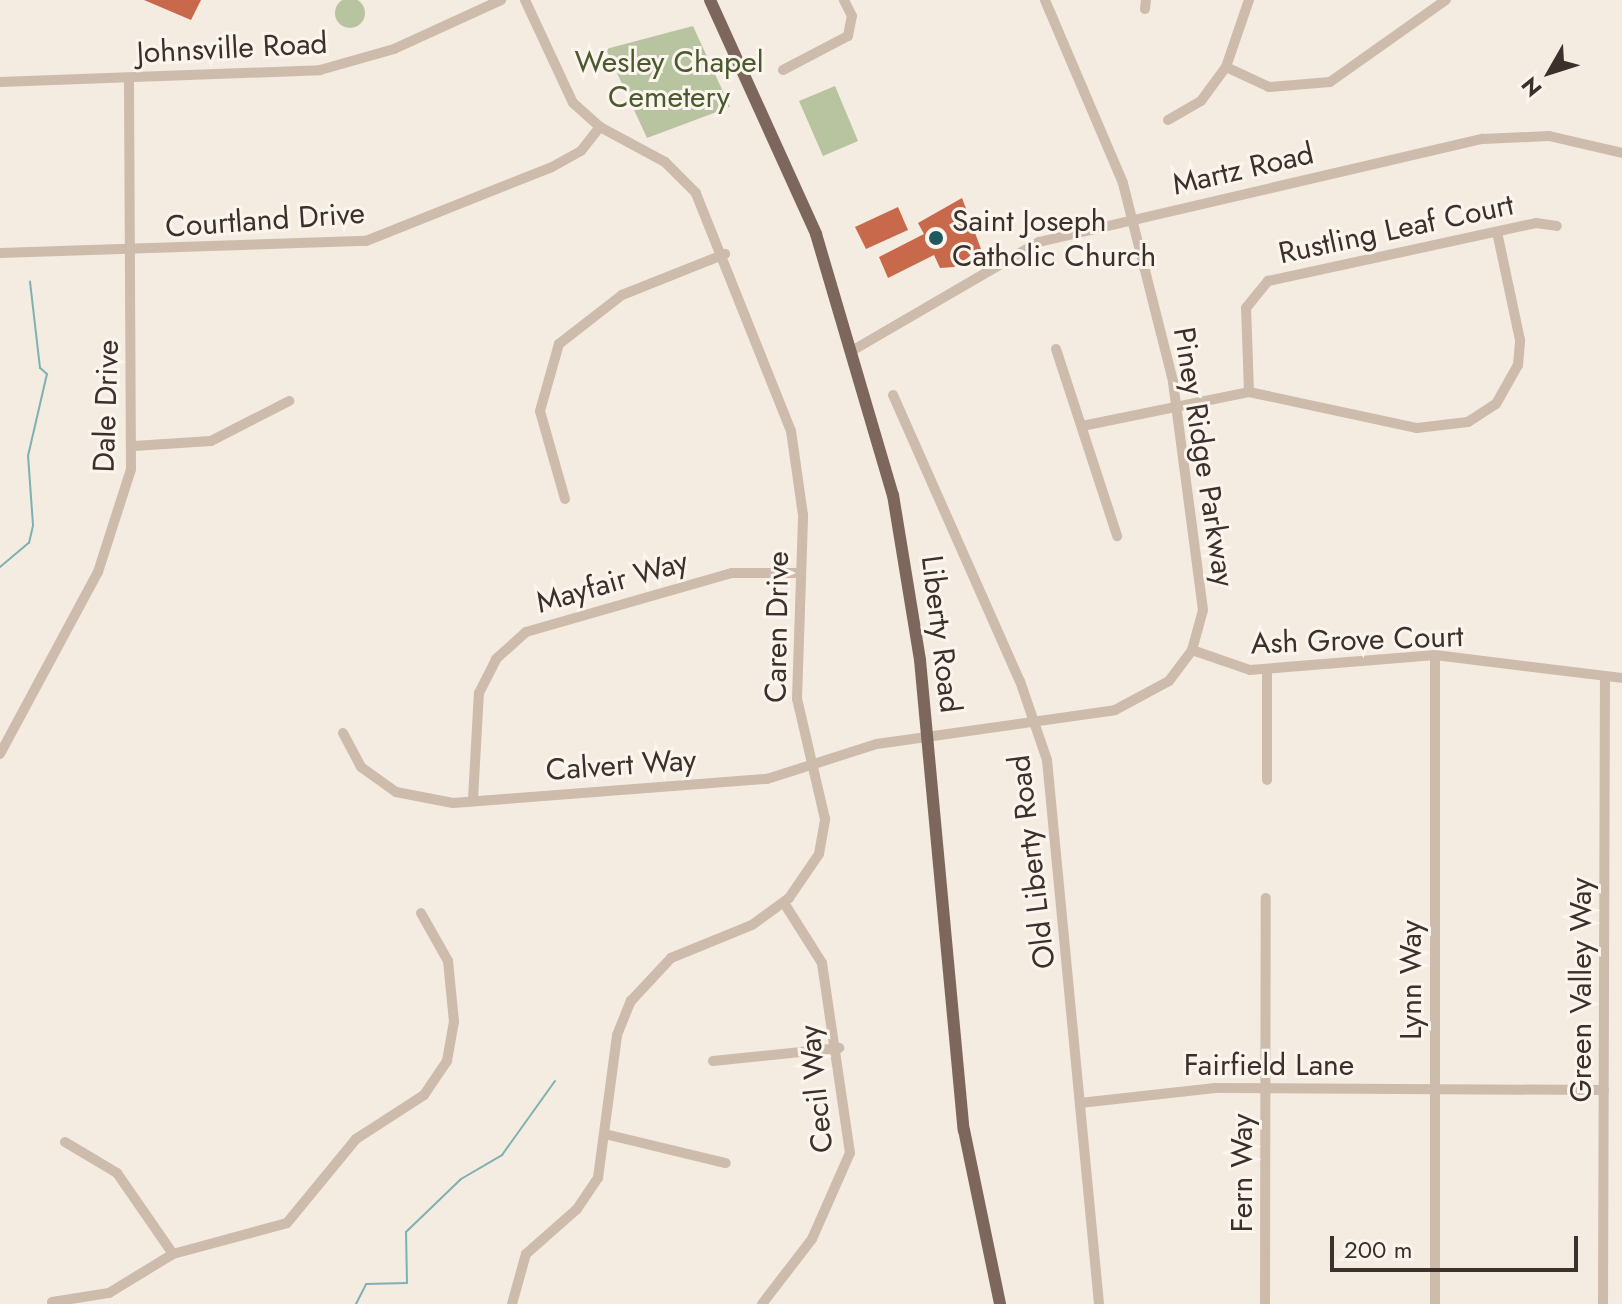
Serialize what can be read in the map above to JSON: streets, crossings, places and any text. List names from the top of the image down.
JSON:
{
  "streets": {
    "main road": ["Liberty Road"],
    "street": [
      "Johnsville Road",
      "Martz Road",
      "Courtland Drive",
      "Rustling Leaf Court",
      "Dale Drive",
      "Piney Ridge Parkway",
      "Mayfair Way",
      "Caren Drive",
      "Ash Grove Court",
      "Calvert Way",
      "Old Liberty Road",
      "Lynn Way",
      "Green Valley Way",
      "Fairfield Lane",
      "Cecil Way",
      "Fern Way"
    ]
  },
  "crossings": [
    ["Johnsville Road", "Dale Drive"],
    ["Martz Road", "Piney Ridge Parkway"],
    ["Martz Road", "Liberty Road"],
    ["Courtland Drive", "Dale Drive"],
    ["Courtland Drive", "Caren Drive"],
    ["Piney Ridge Parkway", "Liberty Road"],
    ["Piney Ridge Parkway", "Ash Grove Court"],
    ["Piney Ridge Parkway", "Calvert Way"],
    ["Piney Ridge Parkway", "Old Liberty Road"],
    ["Mayfair Way", "Caren Drive"],
    ["Mayfair Way", "Calvert Way"],
    ["Caren Drive", "Calvert Way"],
    ["Caren Drive", "Cecil Way"],
    ["Liberty Road", "Calvert Way"],
    ["Ash Grove Court", "Lynn Way"],
    ["Ash Grove Court", "Green Valley Way"],
    ["Old Liberty Road", "Fairfield Lane"],
    ["Lynn Way", "Fairfield Lane"],
    ["Green Valley Way", "Fairfield Lane"],
    ["Fairfield Lane", "Fern Way"]
  ],
  "parks": ["Wesley Chapel Cemetery"],
  "places": ["Saint Joseph Catholic Church"],
  "scale_bar": "200 m",
  "north": "bottom left"
}
